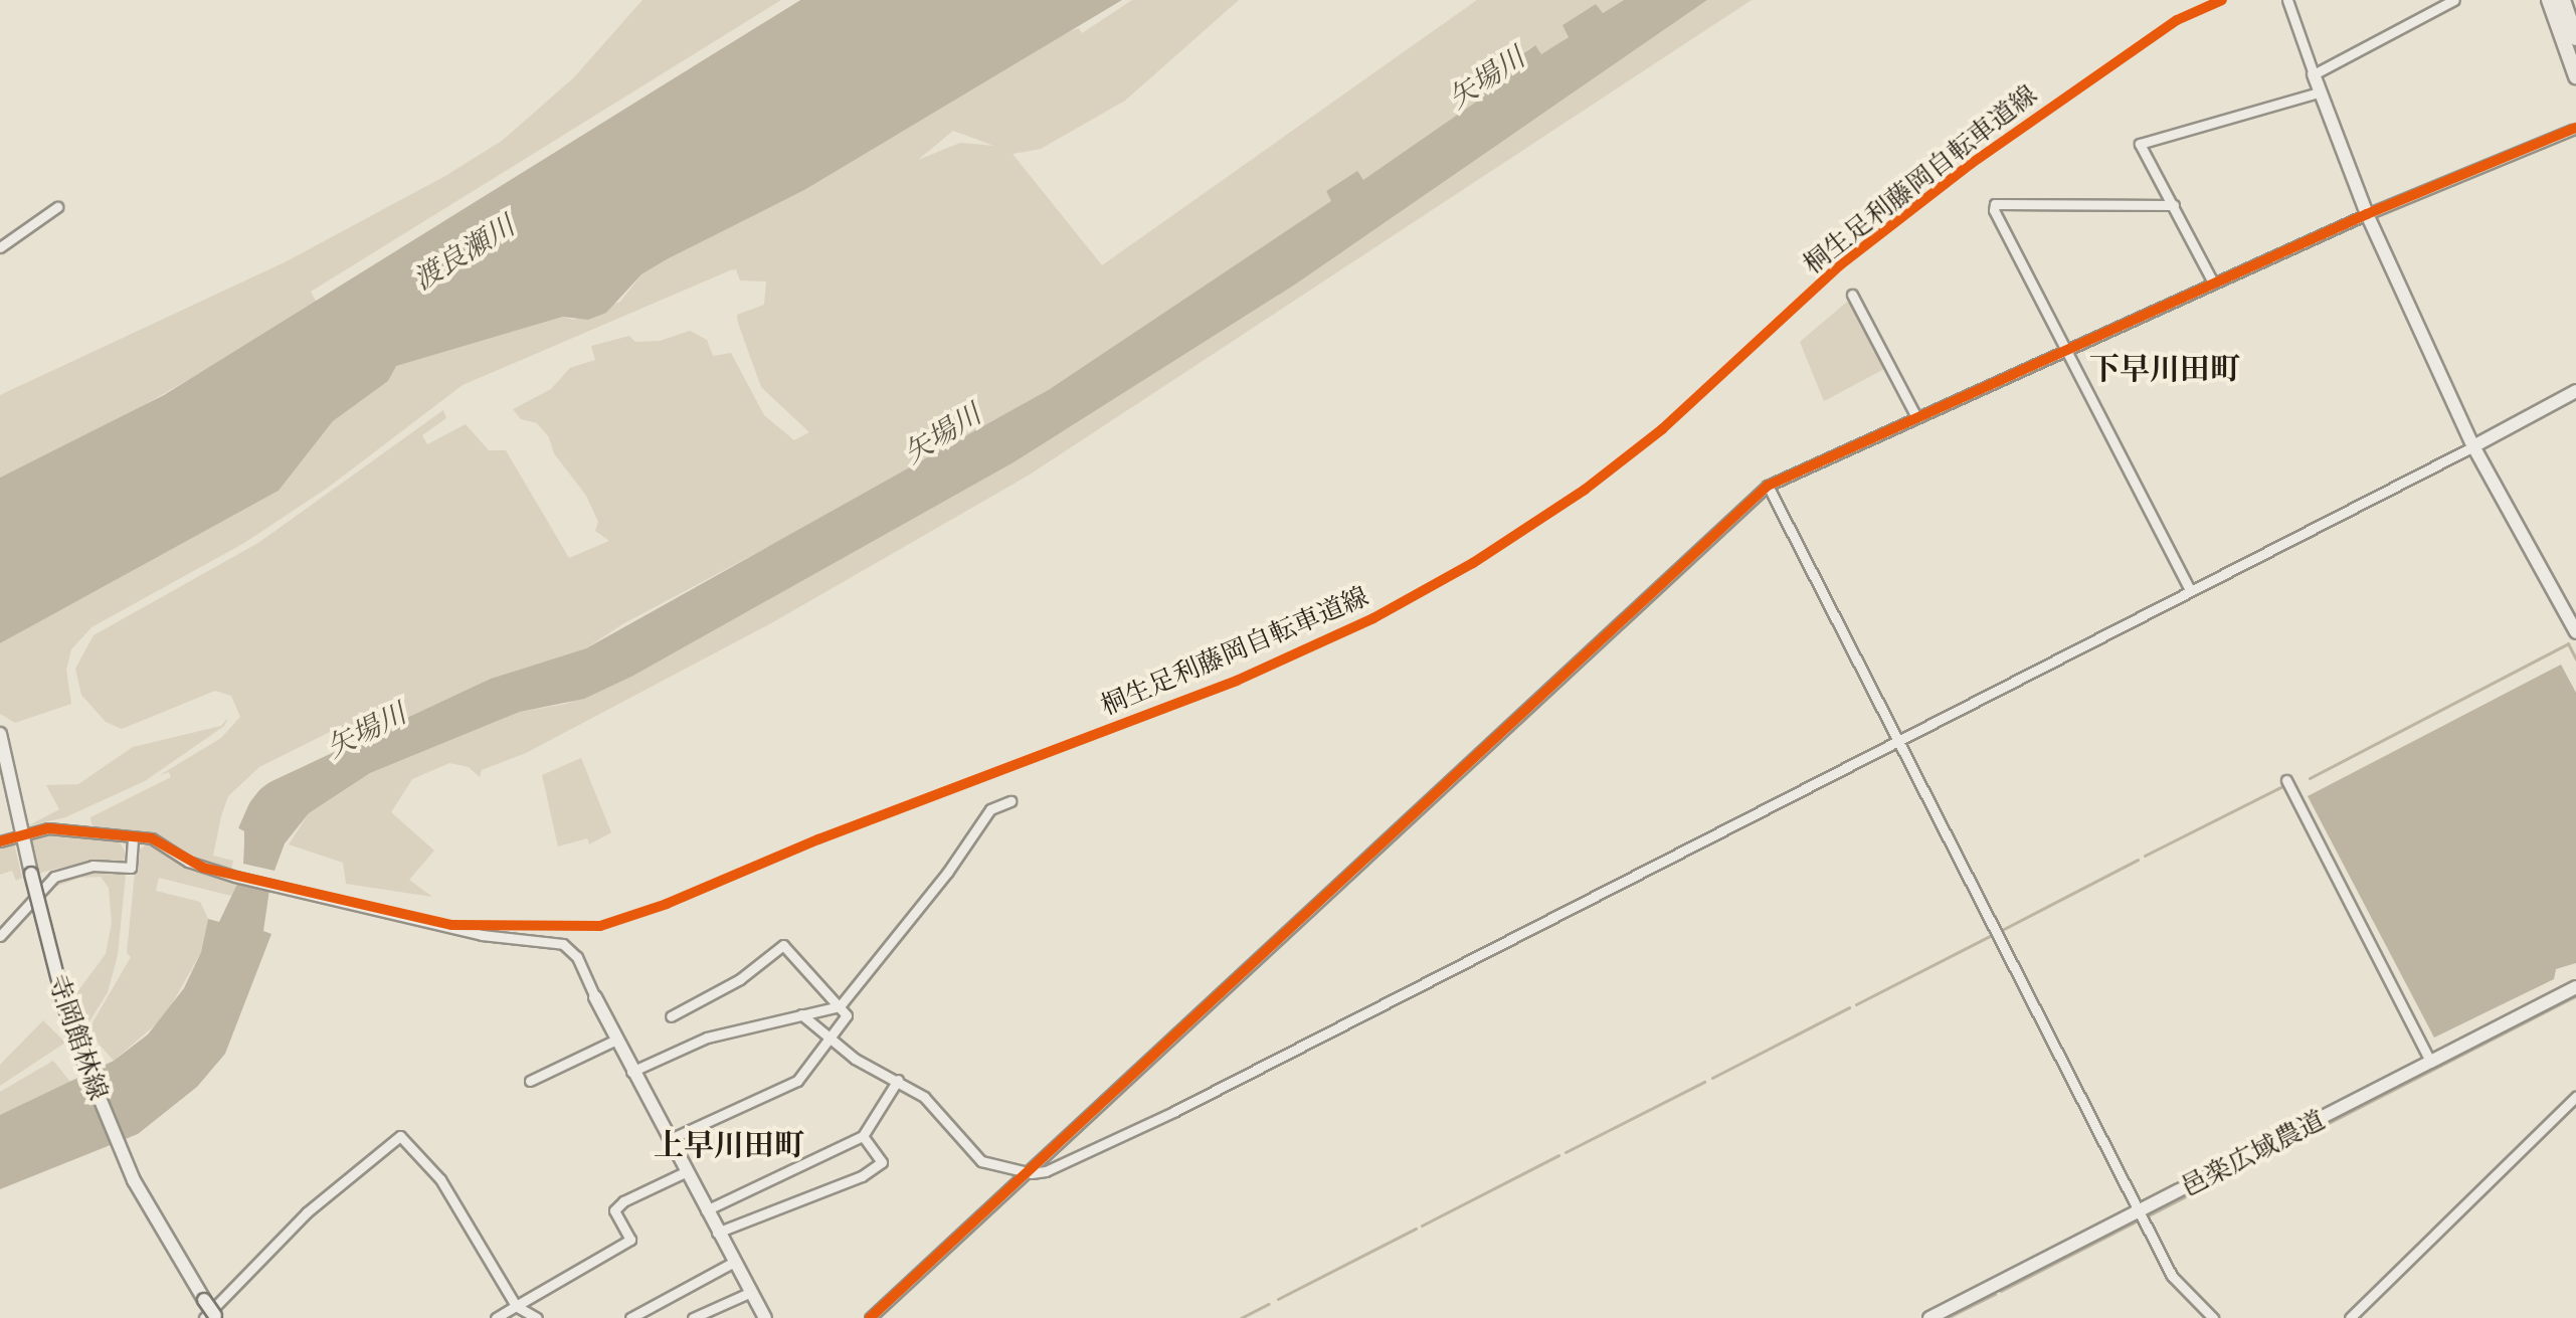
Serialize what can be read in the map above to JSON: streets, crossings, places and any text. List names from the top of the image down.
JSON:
{
  "streets": {
    "street": ["寺岡館林線", "邑楽広域農道"],
    "cycle path": ["桐生足利藤岡自転車道線"]
  },
  "districts": ["下早川田町", "上早川田町"],
  "water": ["矢場川", "渡良瀬川"]
}
